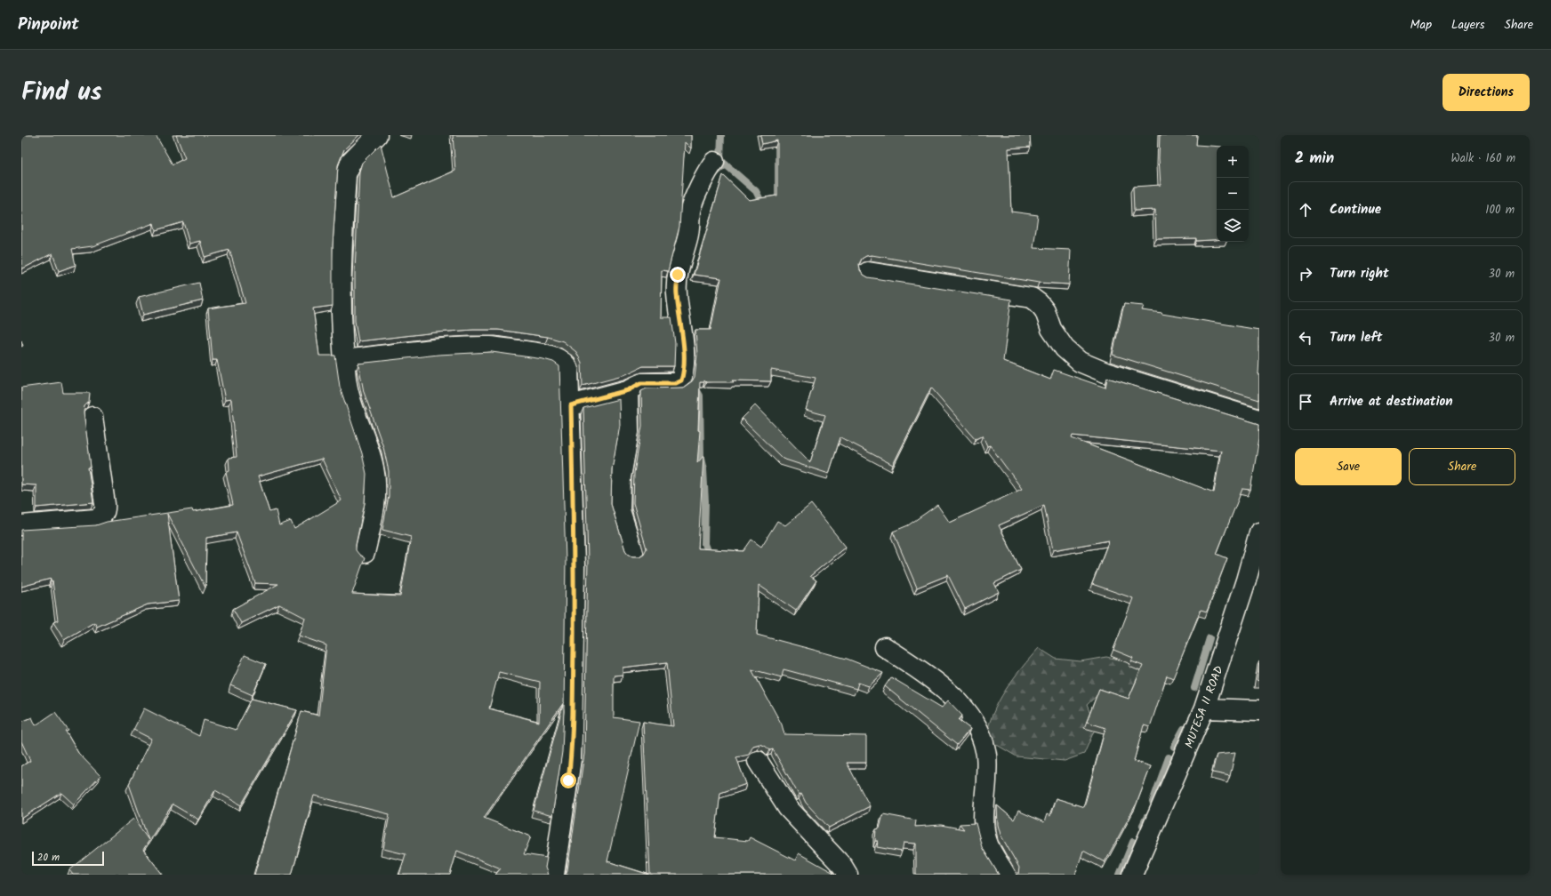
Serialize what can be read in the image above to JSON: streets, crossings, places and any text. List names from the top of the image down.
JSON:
{
  "streets": {
    "street": ["MUTESA II ROAD"]
  },
  "scale_bar": "20 m",
  "page": {
    "header": "Pinpoint",
    "nav": ["Map", "Layers", "Share"],
    "title": "Find us",
    "buttons": [
      "Directions",
      ["Save", "Share"]
    ],
    "heading": ["2 min", "Walk · 160 m"],
    "map_buttons": ["+", "−"],
    "list": [
      ["Continue", "100 m"],
      ["Turn right", "30 m"],
      ["Turn left", "30 m"],
      "Arrive at destination"
    ],
    "scale": "20 m"
  }
}
